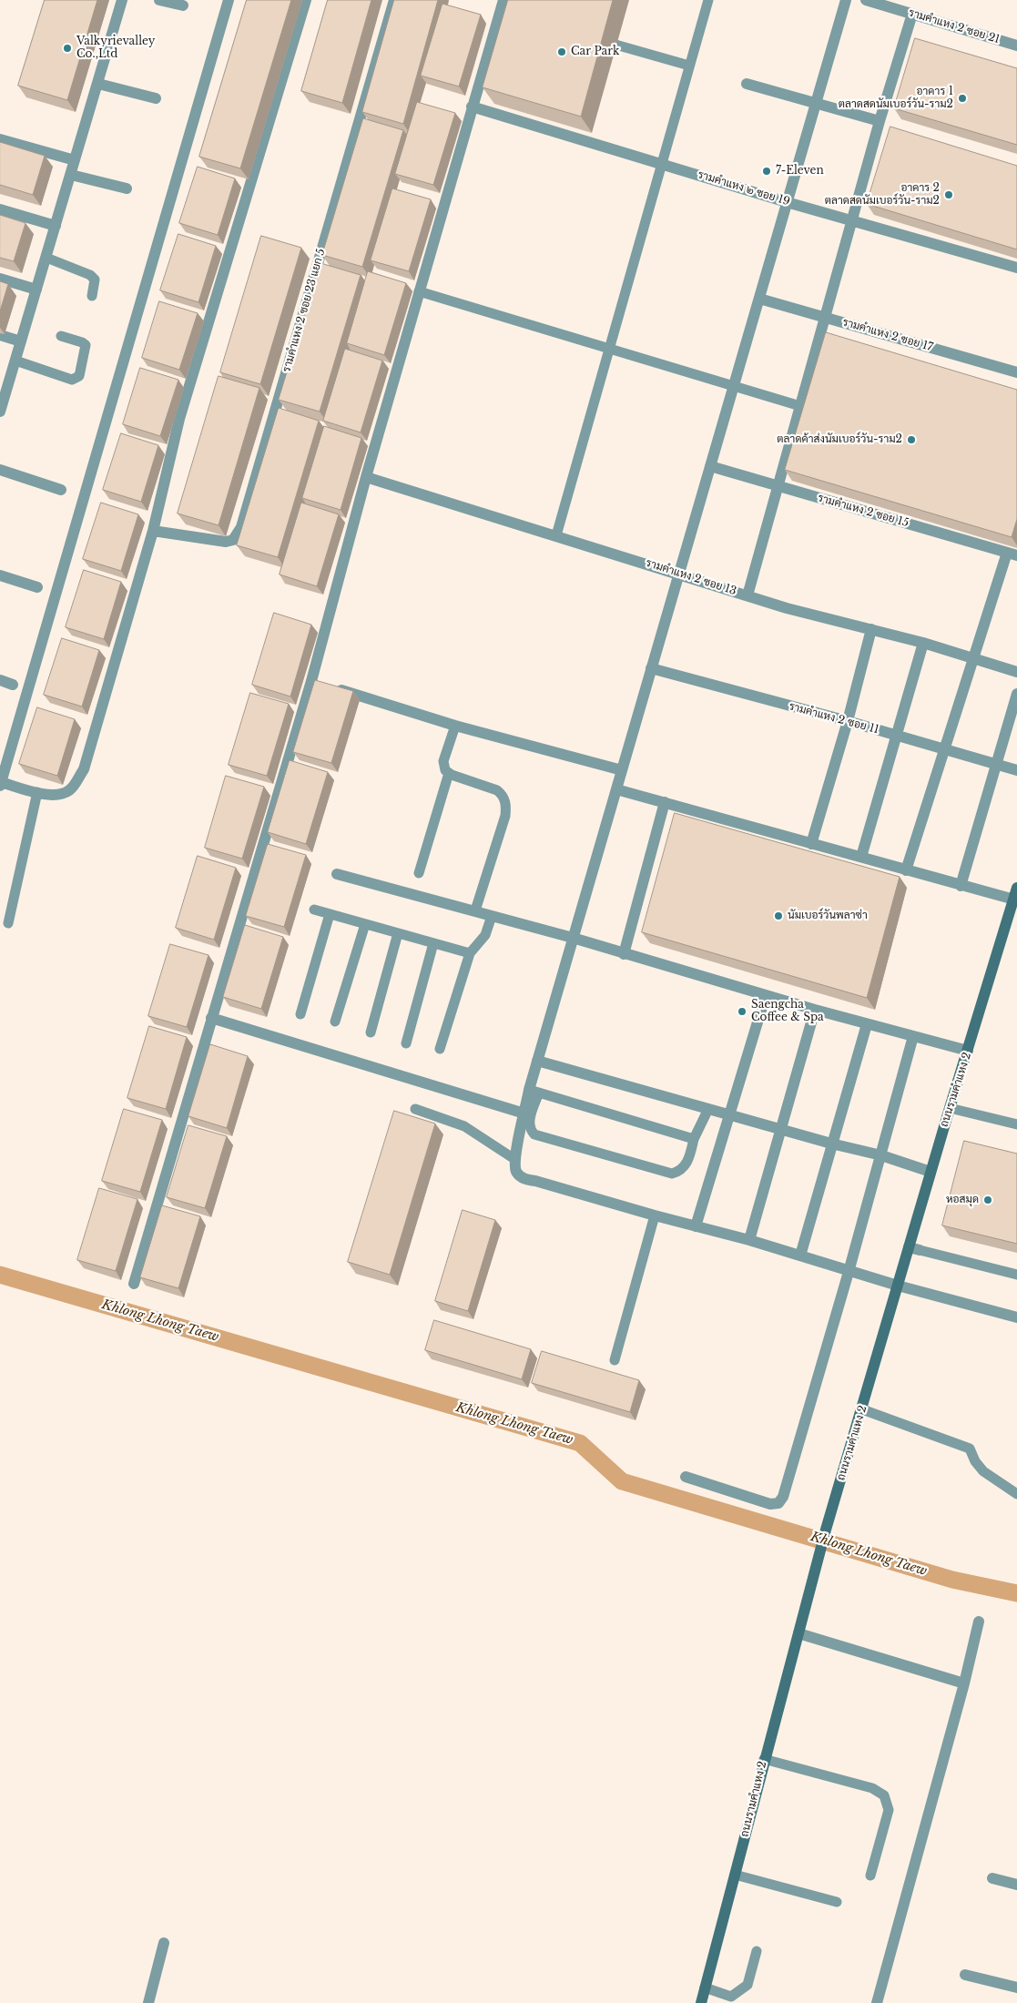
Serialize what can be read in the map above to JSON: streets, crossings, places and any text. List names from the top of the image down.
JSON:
{
  "streets": {
    "main road": ["ถนนรามคำแหง 2"],
    "street": [
      "รามคำแหง 2 ซอย 21",
      "รามคำแหง ๒ ซอย 19",
      "รามคำแหง 2 ซอย 23 แยก 5",
      "รามคำแหง 2 ซอย 17",
      "รามคำแหง 2 ซอย 15",
      "รามคำแหง 2 ซอย 13",
      "รามคำแหง 2 ซอย 11"
    ]
  },
  "water": ["Khlong Lhong Taew"],
  "places": [
    "Valkyrievalley Co.,Ltd",
    "Car Park",
    "อาคาร 1 ตลาดสดนัมเบอร์วัน-ราม2",
    "7-Eleven",
    "อาคาร 2 ตลาดสดนัมเบอร์วัน-ราม2",
    "ตลาดค้าส่งนัมเบอร์วัน-ราม2",
    "นัมเบอร์วันพลาซ่า",
    "Saengcha Coffee & Spa",
    "หอสมุด"
  ]
}
